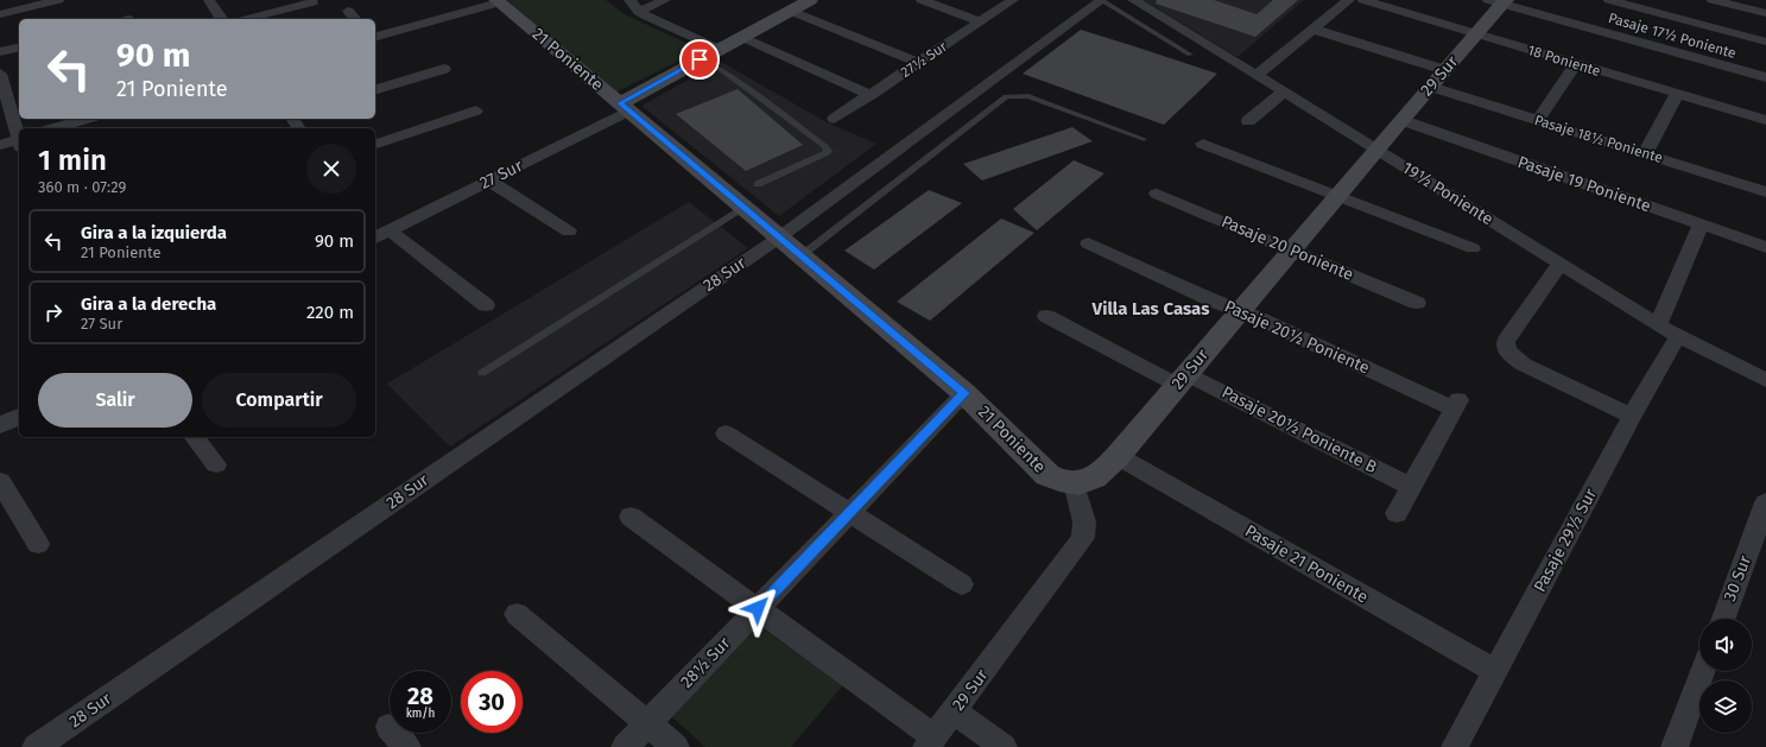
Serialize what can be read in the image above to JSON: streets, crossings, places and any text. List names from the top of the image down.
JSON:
{
  "streets": {
    "street": [
      "Pasaje 17½ Poniente",
      "21 Poniente",
      "27½ Sur",
      "18 Poniente",
      "29 Sur",
      "Pasaje 18½ Poniente",
      "27 Sur",
      "Pasaje 19 Poniente",
      "19½ Poniente",
      "Pasaje 20 Poniente",
      "28 Sur",
      "Pasaje 20½ Poniente",
      "Pasaje 20½ Poniente B",
      "Pasaje 29½ Sur",
      "Pasaje 21 Poniente",
      "30 Sur",
      "28½ Sur"
    ]
  },
  "crossings": [
    ["Pasaje 17½ Poniente", "29 Sur"],
    ["21 Poniente", "29 Sur"],
    ["21 Poniente", "27 Sur"],
    ["21 Poniente", "28 Sur"],
    ["21 Poniente", "28½ Sur"],
    ["18 Poniente", "29 Sur"],
    ["29 Sur", "Pasaje 18½ Poniente"],
    ["29 Sur", "Pasaje 19 Poniente"],
    ["29 Sur", "19½ Poniente"],
    ["29 Sur", "Pasaje 20 Poniente"],
    ["29 Sur", "Pasaje 20½ Poniente"],
    ["29 Sur", "Pasaje 20½ Poniente B"],
    ["29 Sur", "Pasaje 21 Poniente"],
    ["19½ Poniente", "Pasaje 29½ Sur"],
    ["Pasaje 20½ Poniente", "Pasaje 20½ Poniente B"],
    ["Pasaje 29½ Sur", "Pasaje 21 Poniente"]
  ],
  "districts": ["Villa Las Casas"],
  "page": {
    "turn": ["90 m", "21 Poniente"],
    "heading": ["1 min", "360 m · 07:29"],
    "list": [
      {
        "name": "Gira a la izquierda",
        "note": "21 Poniente",
        "value": "90 m"
      },
      {
        "name": "Gira a la derecha",
        "note": "27 Sur",
        "value": "220 m"
      }
    ],
    "buttons": ["Salir", "Compartir"],
    "speed": "28 km/h",
    "limit": "30"
  }
}
